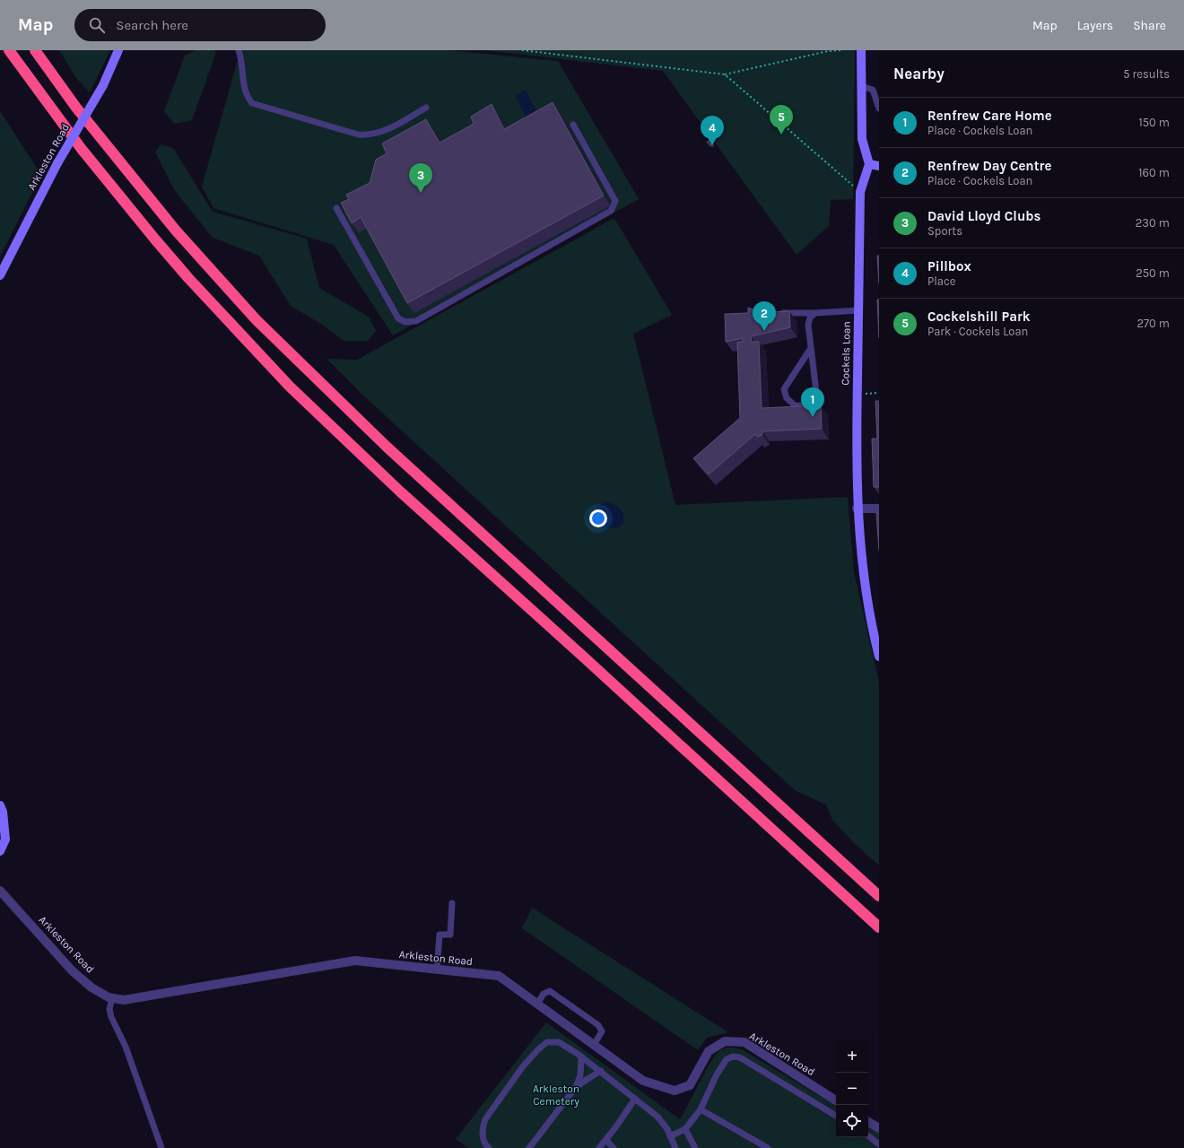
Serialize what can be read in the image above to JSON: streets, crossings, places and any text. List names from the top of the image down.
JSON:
{
  "streets": {
    "street": ["Arkleston Road", "Cockels Loan"]
  },
  "parks": ["Arkleston Cemetery"],
  "page": {
    "header": "Map",
    "search": "Search here",
    "nav": ["Map", "Layers", "Share"],
    "heading": ["Nearby", "5 results"],
    "list": [
      {
        "mark": "1",
        "name": "Renfrew Care Home",
        "note": "Place · Cockels Loan",
        "value": "150 m"
      },
      {
        "mark": "2",
        "name": "Renfrew Day Centre",
        "note": "Place · Cockels Loan",
        "value": "160 m"
      },
      {
        "mark": "3",
        "name": "David Lloyd Clubs",
        "note": "Sports",
        "value": "230 m"
      },
      {
        "mark": "4",
        "name": "Pillbox",
        "note": "Place",
        "value": "250 m"
      },
      {
        "mark": "5",
        "name": "Cockelshill Park",
        "note": "Park · Cockels Loan",
        "value": "270 m"
      }
    ],
    "pins": [
      "5",
      "4",
      "3",
      "2",
      "1"
    ],
    "map_buttons": ["+", "−"]
  }
}
